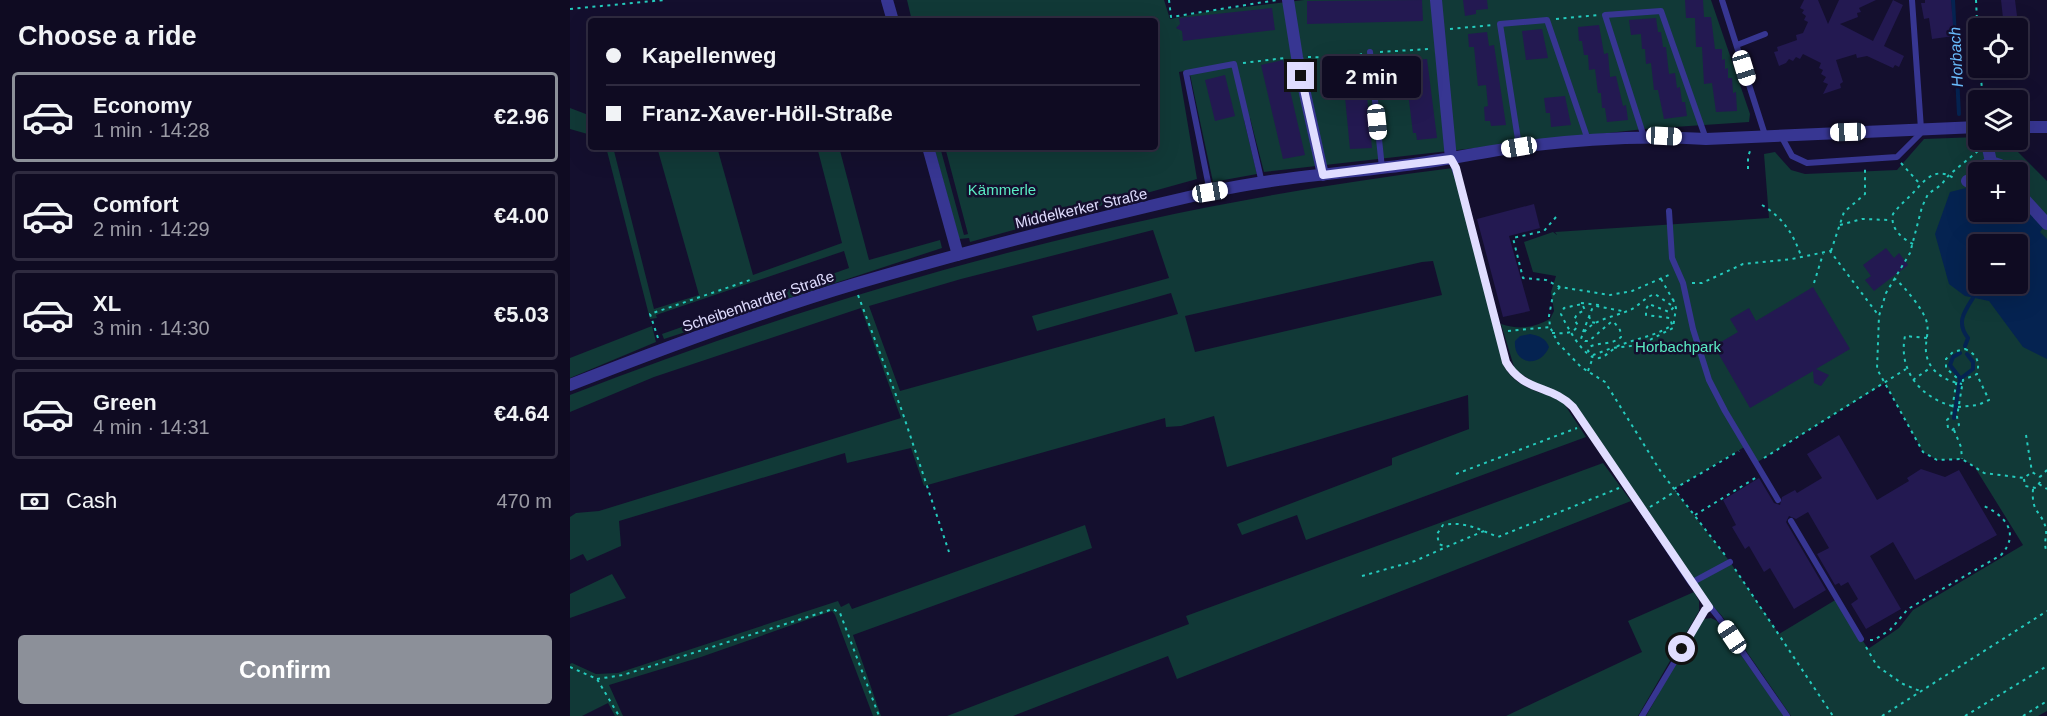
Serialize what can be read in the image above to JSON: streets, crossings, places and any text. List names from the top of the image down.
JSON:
{
  "streets": {
    "street": ["Middelkerker Straße", "Scheibenhardter Straße"]
  },
  "crossings": [
    ["Middelkerker Straße", "Scheibenhardter Straße"]
  ],
  "water": ["Horbach"],
  "parks": ["Kämmerle", "Horbachpark"],
  "page": {
    "heading": "Choose a ride",
    "map_buttons": ["+", "−"],
    "banner": ["Kapellenweg", "Franz-Xaver-Höll-Straße"],
    "bubble": "2 min",
    "list": [
      {
        "name": "Economy",
        "note": "1 min · 14:28",
        "value": "€2.96"
      },
      {
        "name": "Comfort",
        "note": "2 min · 14:29",
        "value": "€4.00"
      },
      {
        "name": "XL",
        "note": "3 min · 14:30",
        "value": "€5.03"
      },
      {
        "name": "Green",
        "note": "4 min · 14:31",
        "value": "€4.64"
      }
    ],
    "pay": ["Cash", "470 m"],
    "buttons": "Confirm"
  }
}
